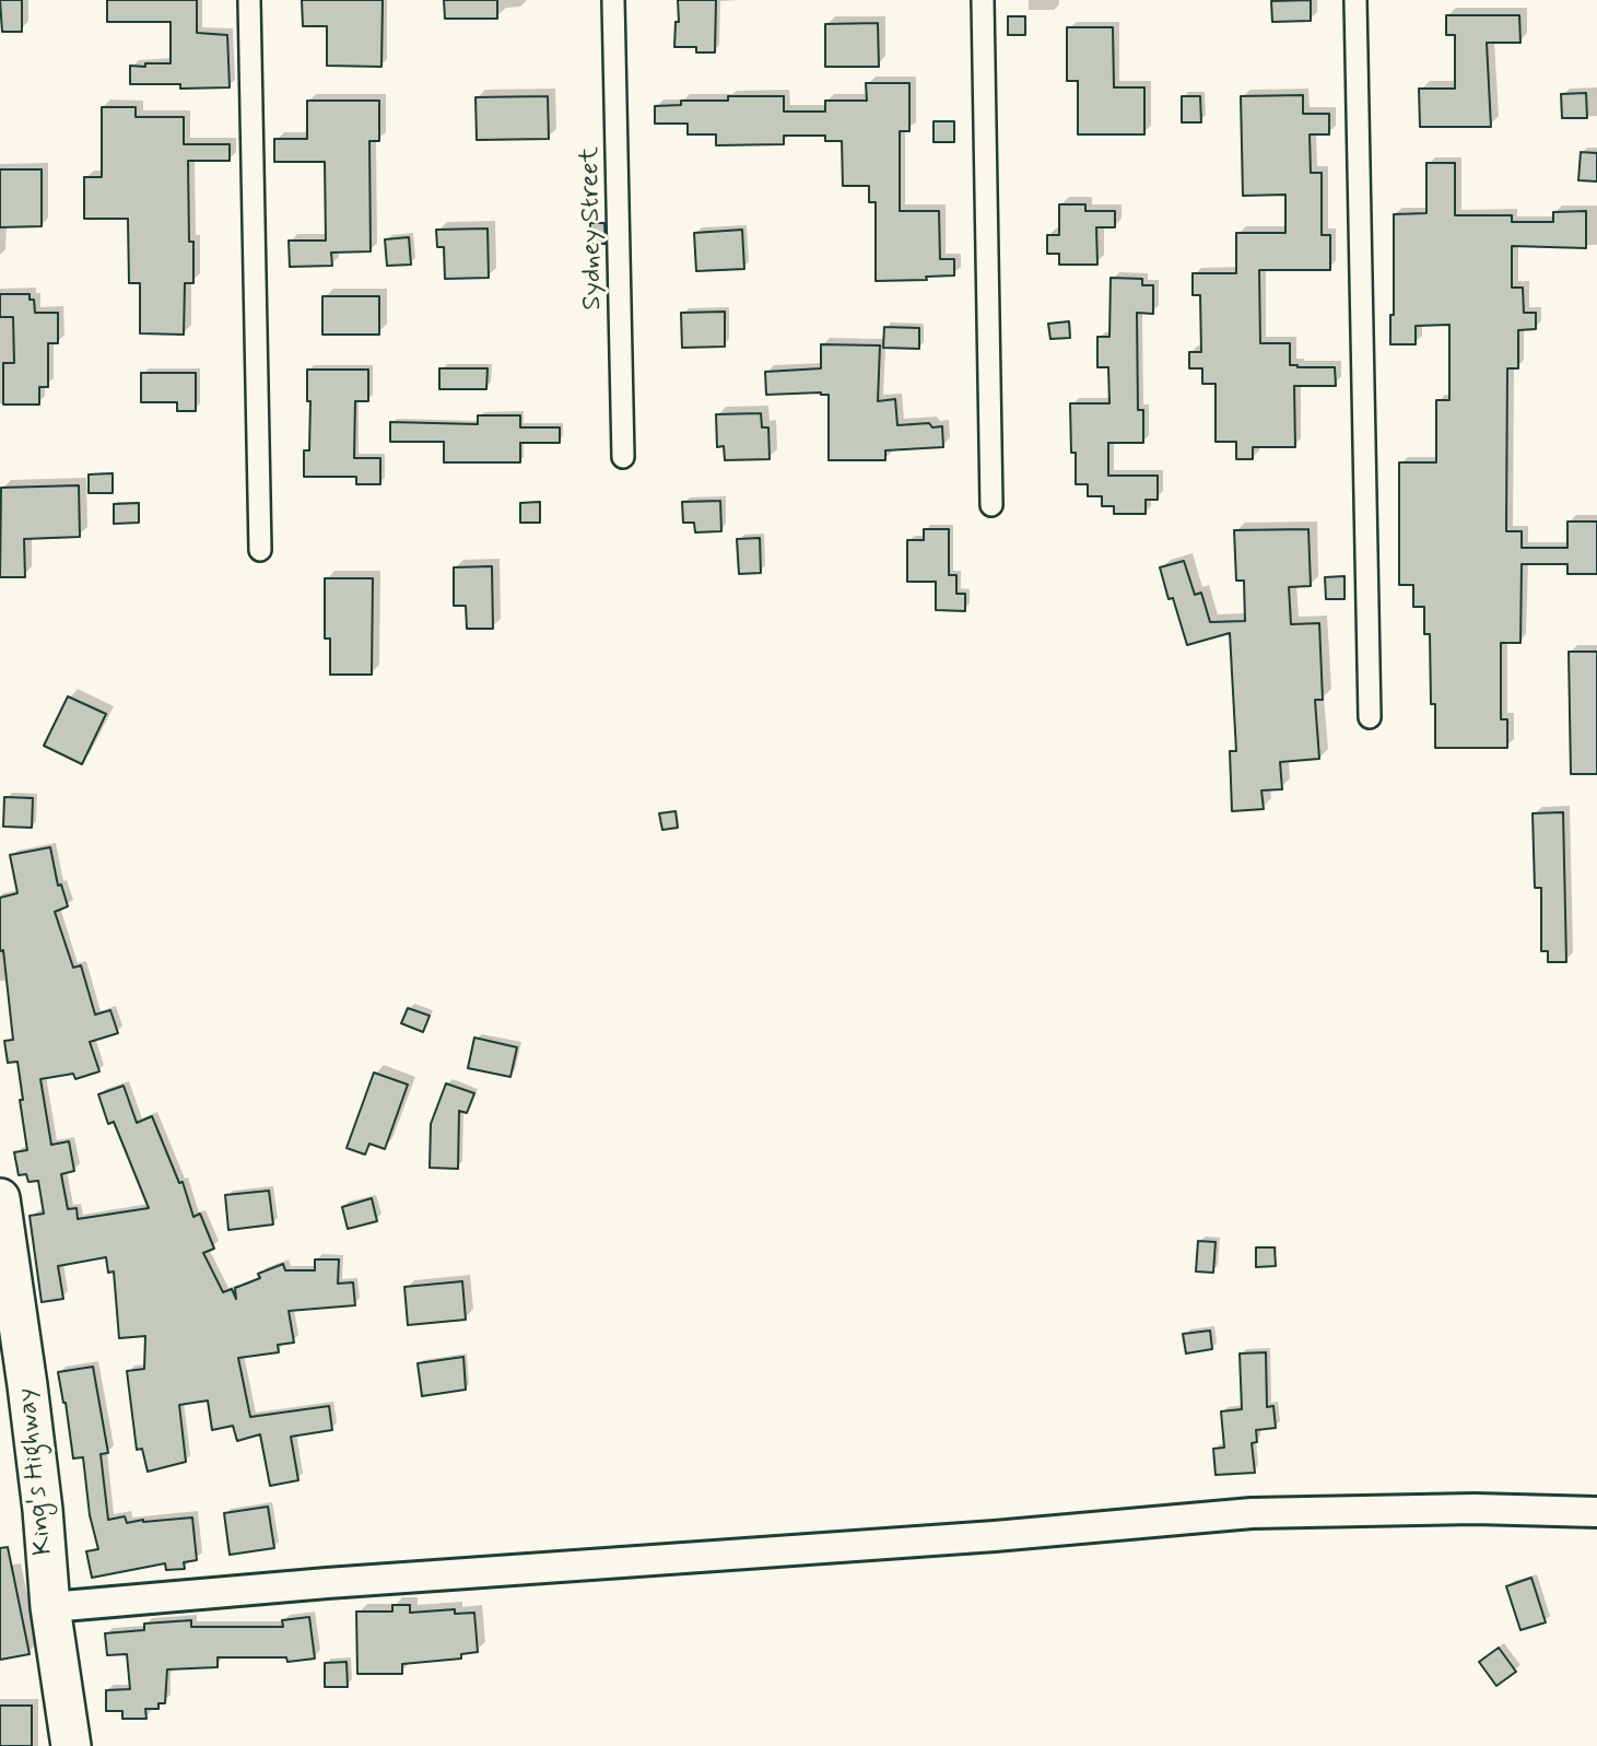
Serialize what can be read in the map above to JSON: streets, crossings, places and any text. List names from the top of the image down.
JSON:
{
  "streets": {
    "highway": ["King's Highway"],
    "street": ["Sydney Street"]
  }
}
